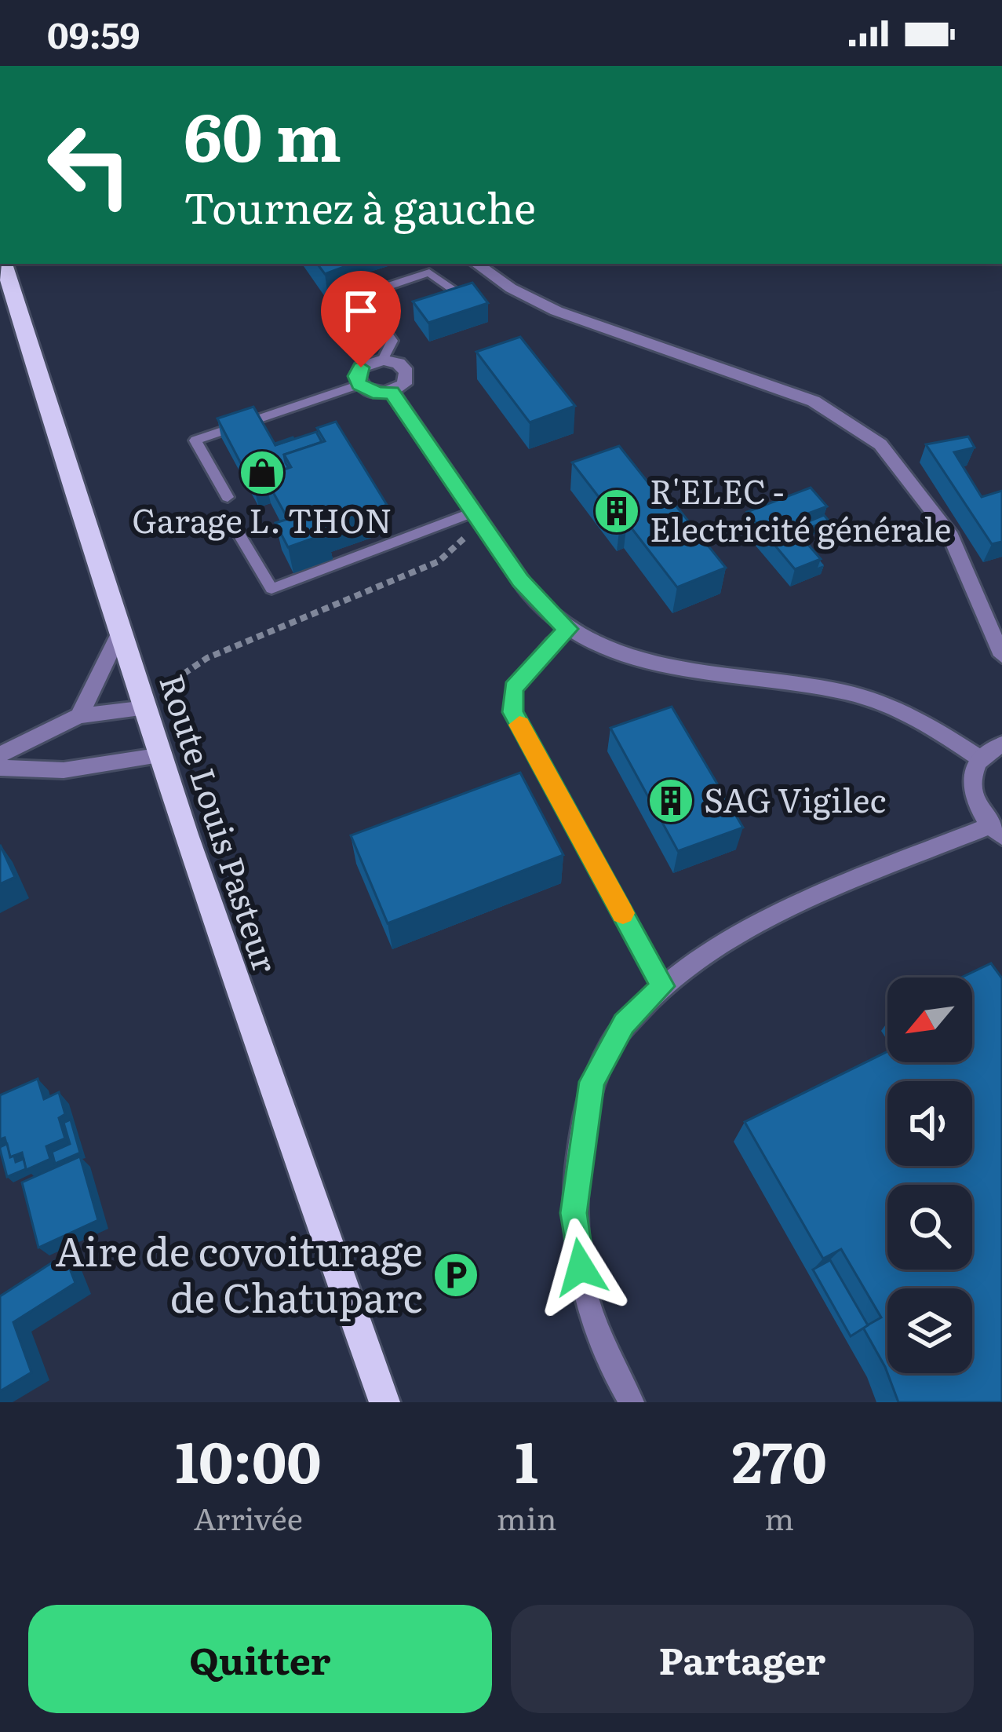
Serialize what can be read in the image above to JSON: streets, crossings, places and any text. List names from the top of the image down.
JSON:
{
  "streets": {
    "main road": ["Route Louis Pasteur"]
  },
  "places": {
    "shop": ["Garage L. THON"],
    "building": ["R'ELEC - Electricité générale", "SAG Vigilec"],
    "parking": ["Aire de covoiturage de Chatuparc"]
  },
  "north": "bottom left",
  "page": {
    "status": "09:59",
    "turn": ["60 m", "Tournez à gauche"],
    "eta": [
      "10:00",
      "Arrivée",
      "1",
      "min",
      "270",
      "m"
    ],
    "buttons": ["Quitter", "Partager"]
  }
}
